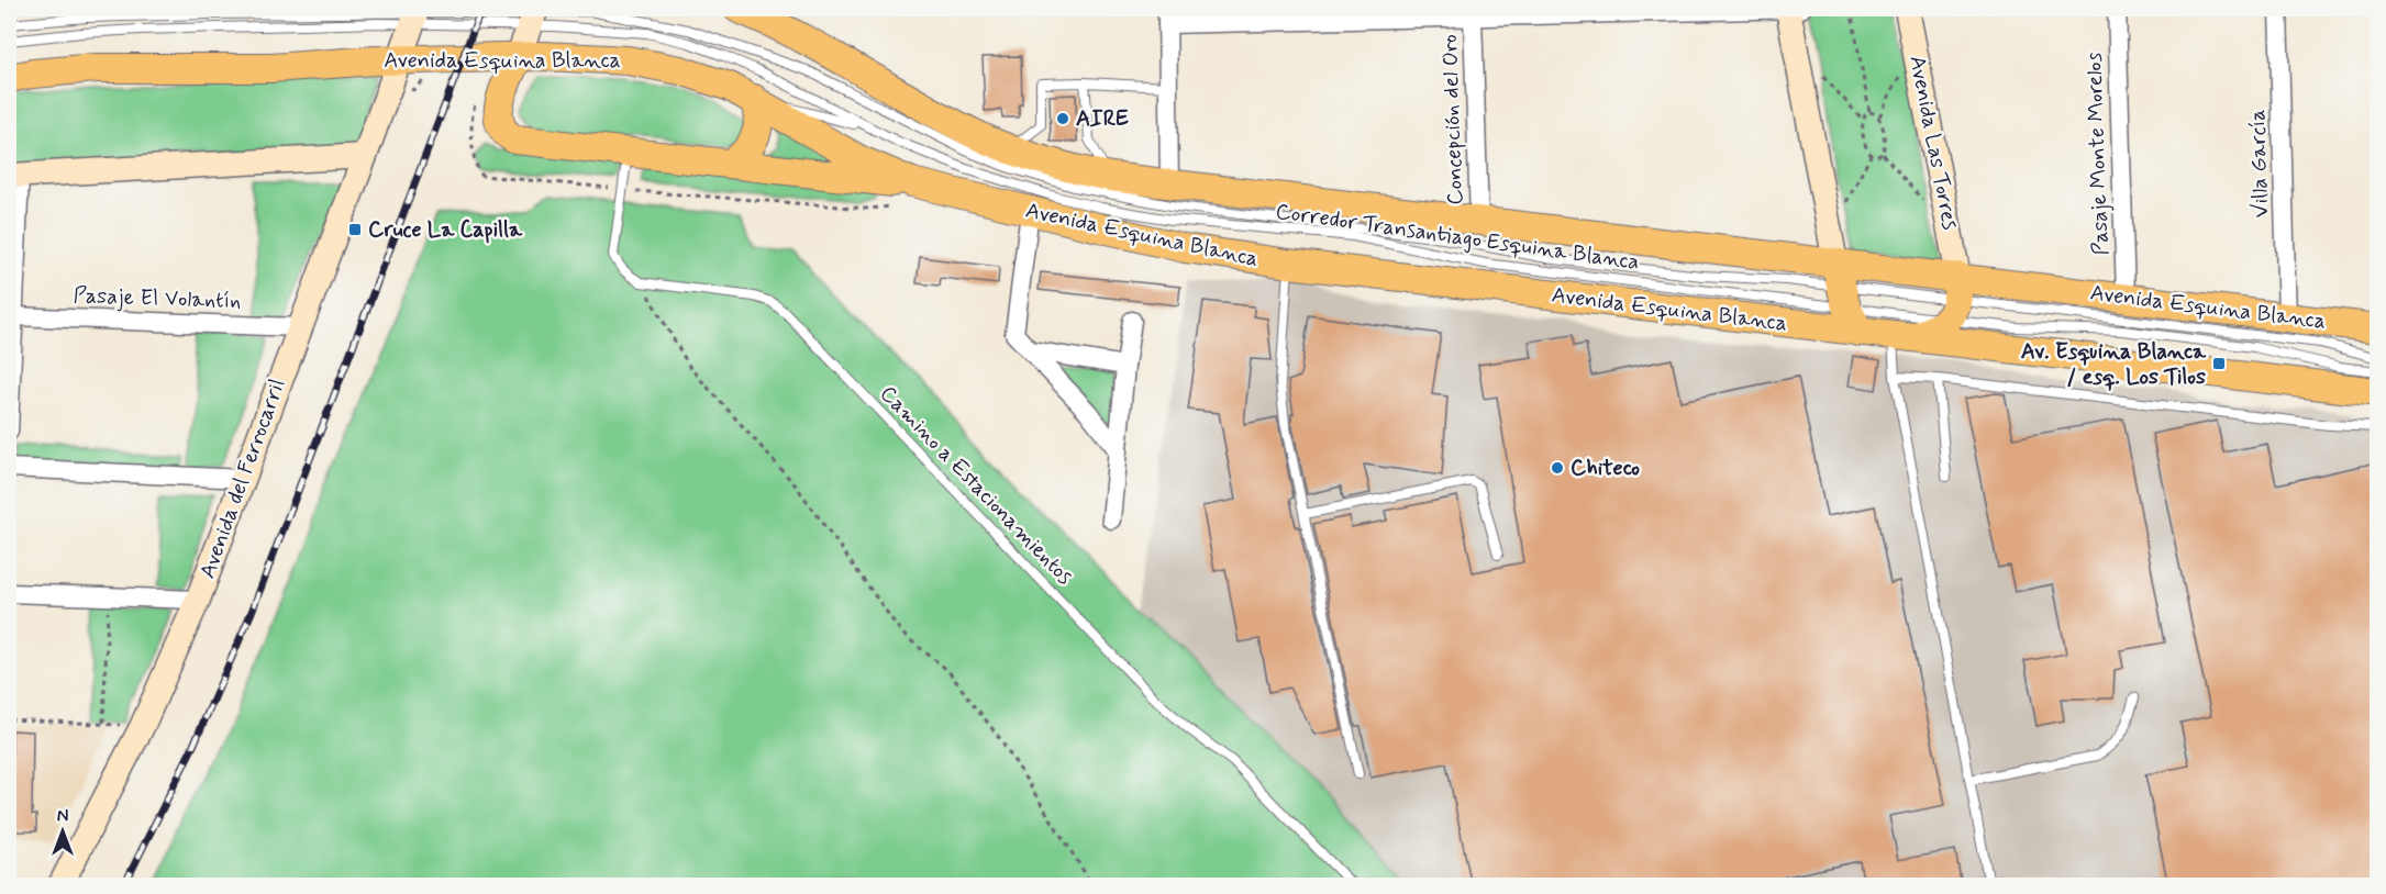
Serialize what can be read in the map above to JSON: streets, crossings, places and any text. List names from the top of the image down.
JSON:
{
  "streets": {
    "main road": ["Avenida Esquina Blanca"],
    "street": [
      "Concepción del Oro",
      "Avenida Las Torres",
      "Pasaje Monte Morelos",
      "Villa García",
      "Pasaje El Volantín",
      "Avenida del Ferrocarril"
    ],
    "lane": ["Corredor Transantiago Esquina Blanca", "Camino a Estacionamientos"]
  },
  "crossings": [
    ["Avenida Esquina Blanca", "Concepción del Oro"],
    ["Avenida Esquina Blanca", "Avenida Las Torres"],
    ["Avenida Esquina Blanca", "Pasaje Monte Morelos"],
    ["Avenida Esquina Blanca", "Villa García"],
    ["Avenida Esquina Blanca", "Corredor Transantiago Esquina Blanca"],
    ["Avenida Esquina Blanca", "Avenida del Ferrocarril"],
    ["Avenida Las Torres", "Corredor Transantiago Esquina Blanca"],
    ["Corredor Transantiago Esquina Blanca", "Avenida del Ferrocarril"],
    ["Pasaje El Volantín", "Avenida del Ferrocarril"]
  ],
  "places": {
    "other": ["AIRE", "Chiteco"],
    "transit": ["Cruce La Capilla", "Av. Esquina Blanca / esq. Los Tilos"]
  },
  "north": "top"
}
